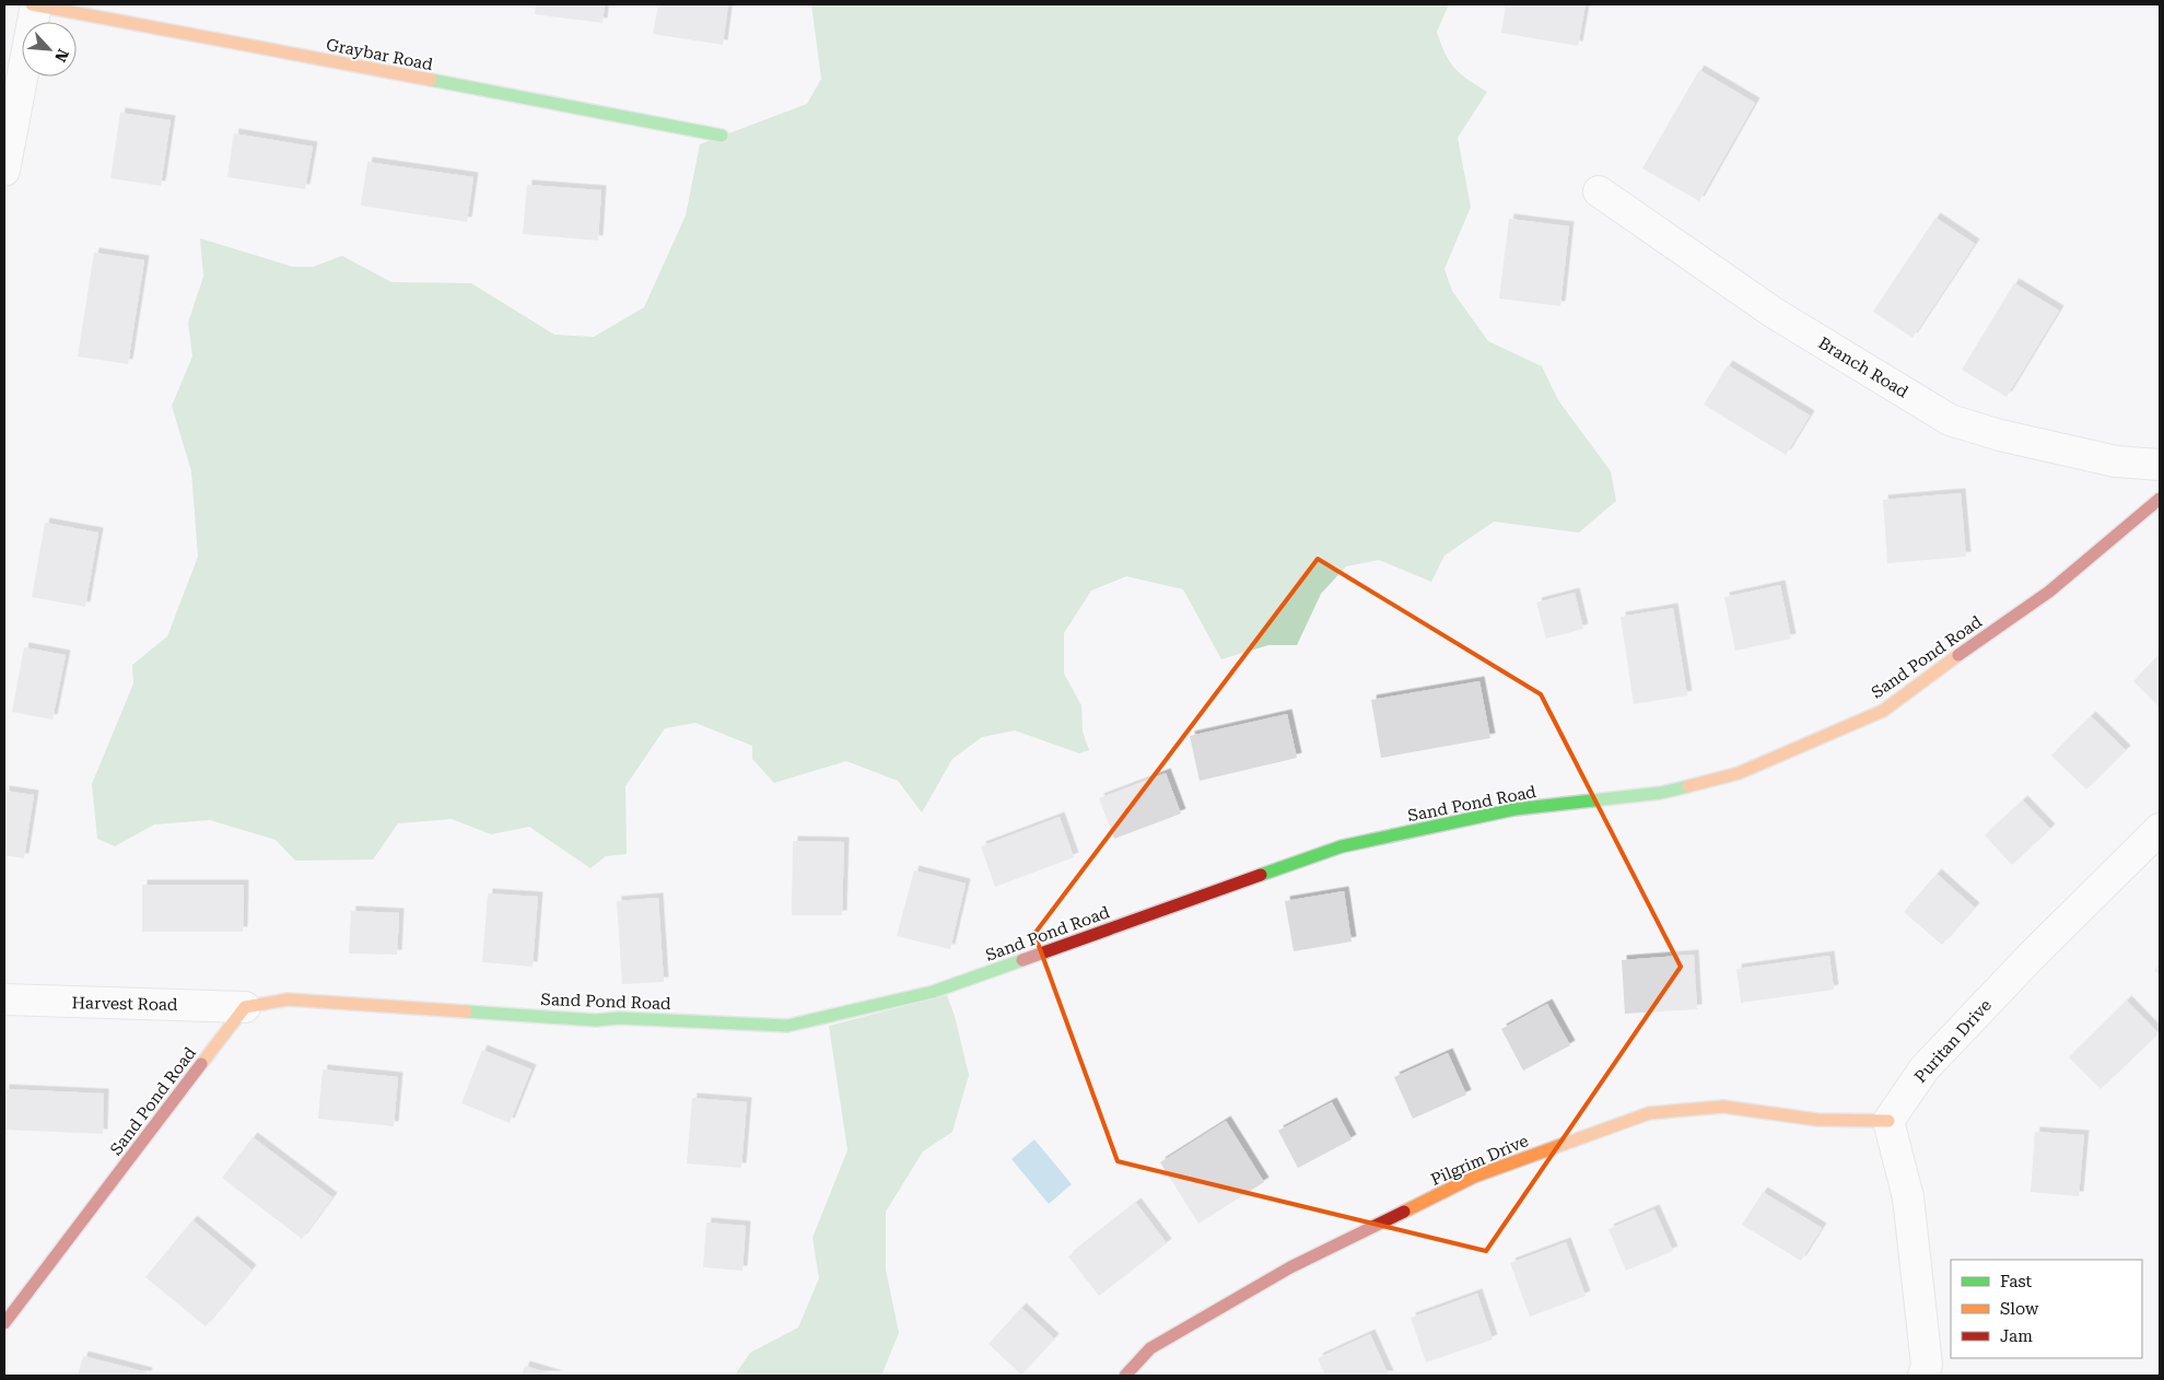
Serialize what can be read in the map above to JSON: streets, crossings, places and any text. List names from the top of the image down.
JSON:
{
  "streets": {
    "street": [
      "Graybar Road",
      "Branch Road",
      "Sand Pond Road",
      "Harvest Road",
      "Puritan Drive",
      "Pilgrim Drive"
    ]
  },
  "crossings": [
    ["Sand Pond Road", "Harvest Road"],
    ["Puritan Drive", "Pilgrim Drive"]
  ],
  "legend": ["Fast", "Slow", "Jam"],
  "north": "bottom right"
}
